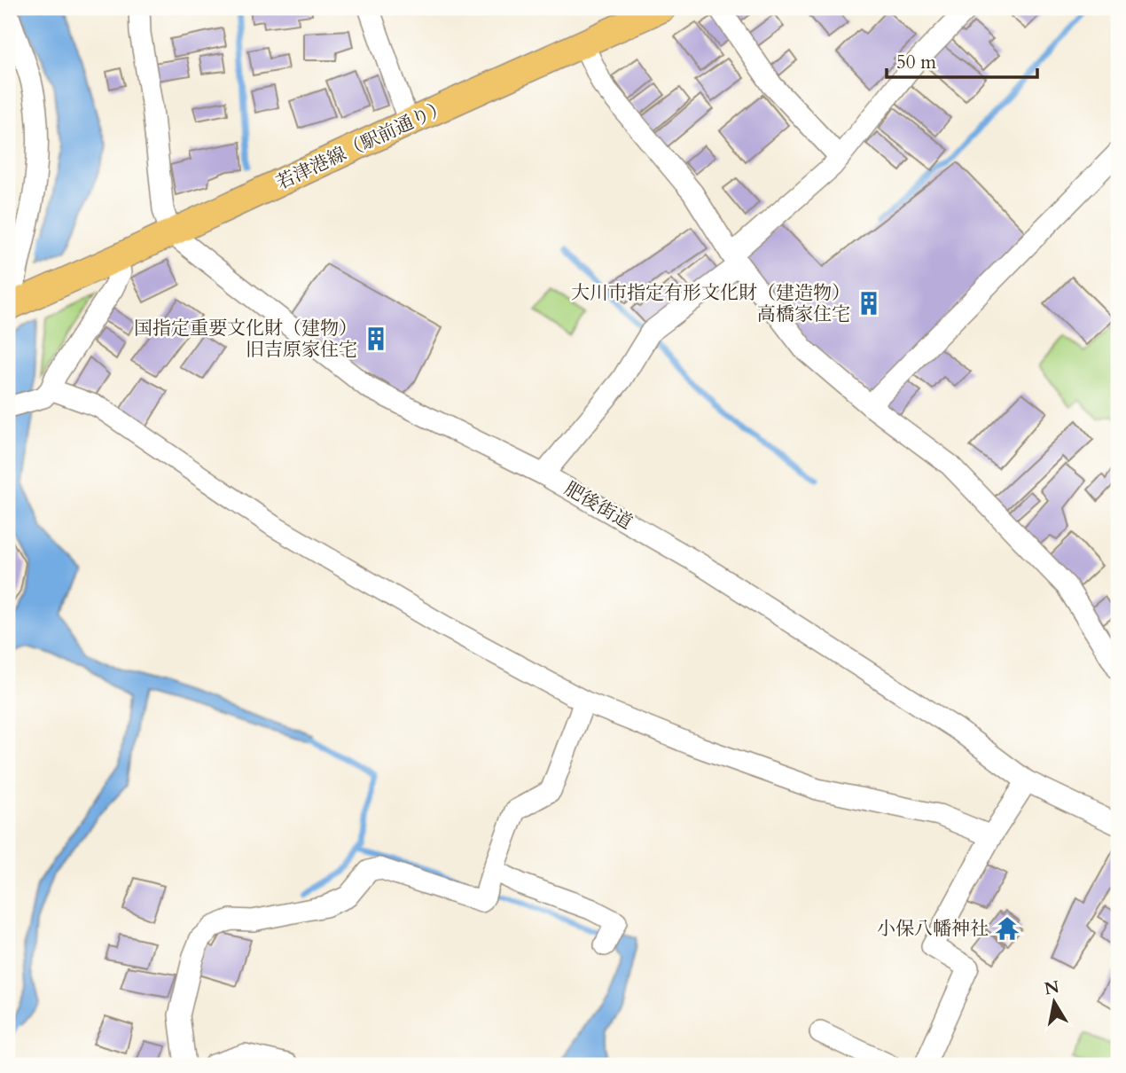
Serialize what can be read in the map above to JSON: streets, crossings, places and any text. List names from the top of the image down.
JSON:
{
  "streets": {
    "main road": ["若津港線（駅前通り）"],
    "street": ["肥後街道"]
  },
  "crossings": [
    ["若津港線（駅前通り）", "肥後街道"]
  ],
  "places": {
    "building": ["大川市指定有形文化財（建造物） 高橋家住宅", "国指定重要文化財（建物） 旧吉原家住宅"],
    "temple": ["小保八幡神社"]
  },
  "scale_bar": "50 m",
  "north": "top"
}
